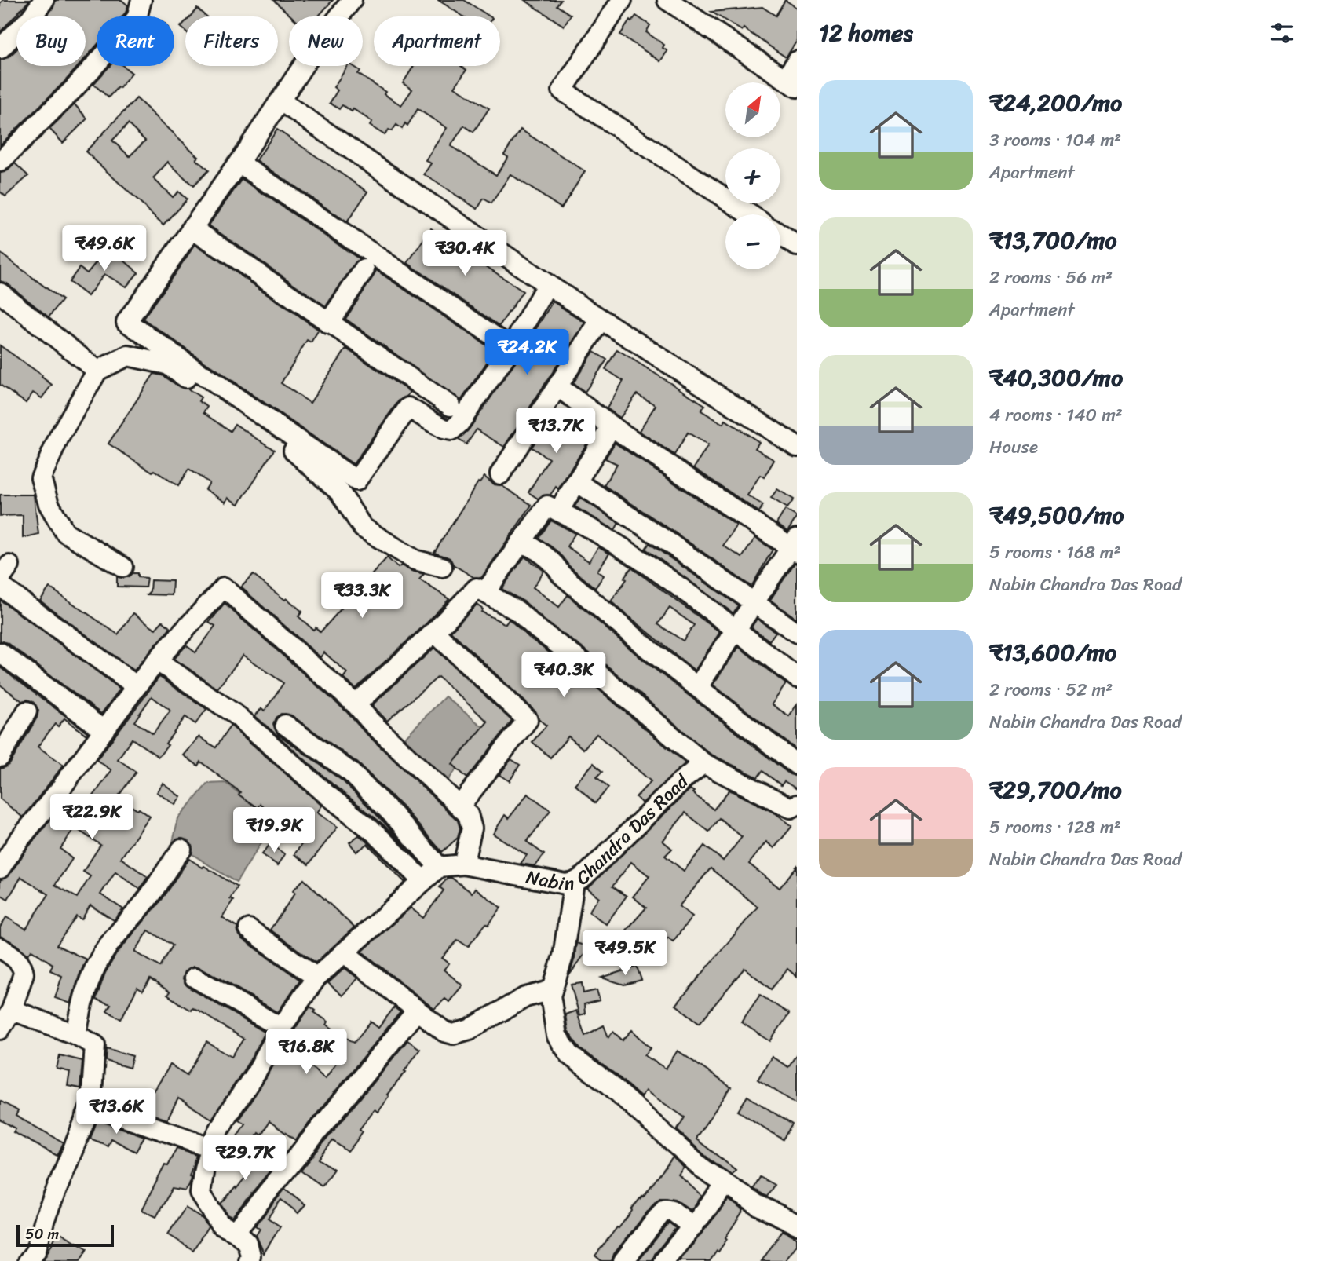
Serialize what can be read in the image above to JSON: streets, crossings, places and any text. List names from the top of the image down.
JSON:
{
  "streets": {
    "street": ["Nabin Chandra Das Road"]
  },
  "scale_bar": "50 m",
  "north": "top right",
  "page": {
    "heading": "12 homes",
    "chip": [
      "Buy",
      "Rent",
      "Filters",
      "New",
      "Apartment"
    ],
    "list": [
      {
        "name": "₹24,200/mo",
        "note": "3 rooms · 104 m² · Apartment"
      },
      {
        "name": "₹13,700/mo",
        "note": "2 rooms · 56 m² · Apartment"
      },
      {
        "name": "₹40,300/mo",
        "note": "4 rooms · 140 m² · House"
      },
      {
        "name": "₹49,500/mo",
        "note": "5 rooms · 168 m² · Nabin Chandra Das Road"
      },
      {
        "name": "₹13,600/mo",
        "note": "2 rooms · 52 m² · Nabin Chandra Das Road"
      },
      {
        "name": "₹29,700/mo",
        "note": "5 rooms · 128 m² · Nabin Chandra Das Road"
      }
    ],
    "map_buttons": ["+", "−"],
    "price": [
      "₹49.6K",
      "₹30.4K",
      "₹24.2K",
      "₹13.7K",
      "₹33.3K",
      "₹40.3K",
      "₹22.9K",
      "₹19.9K",
      "₹49.5K",
      "₹16.8K",
      "₹13.6K",
      "₹29.7K"
    ],
    "scale": "50 m"
  }
}
